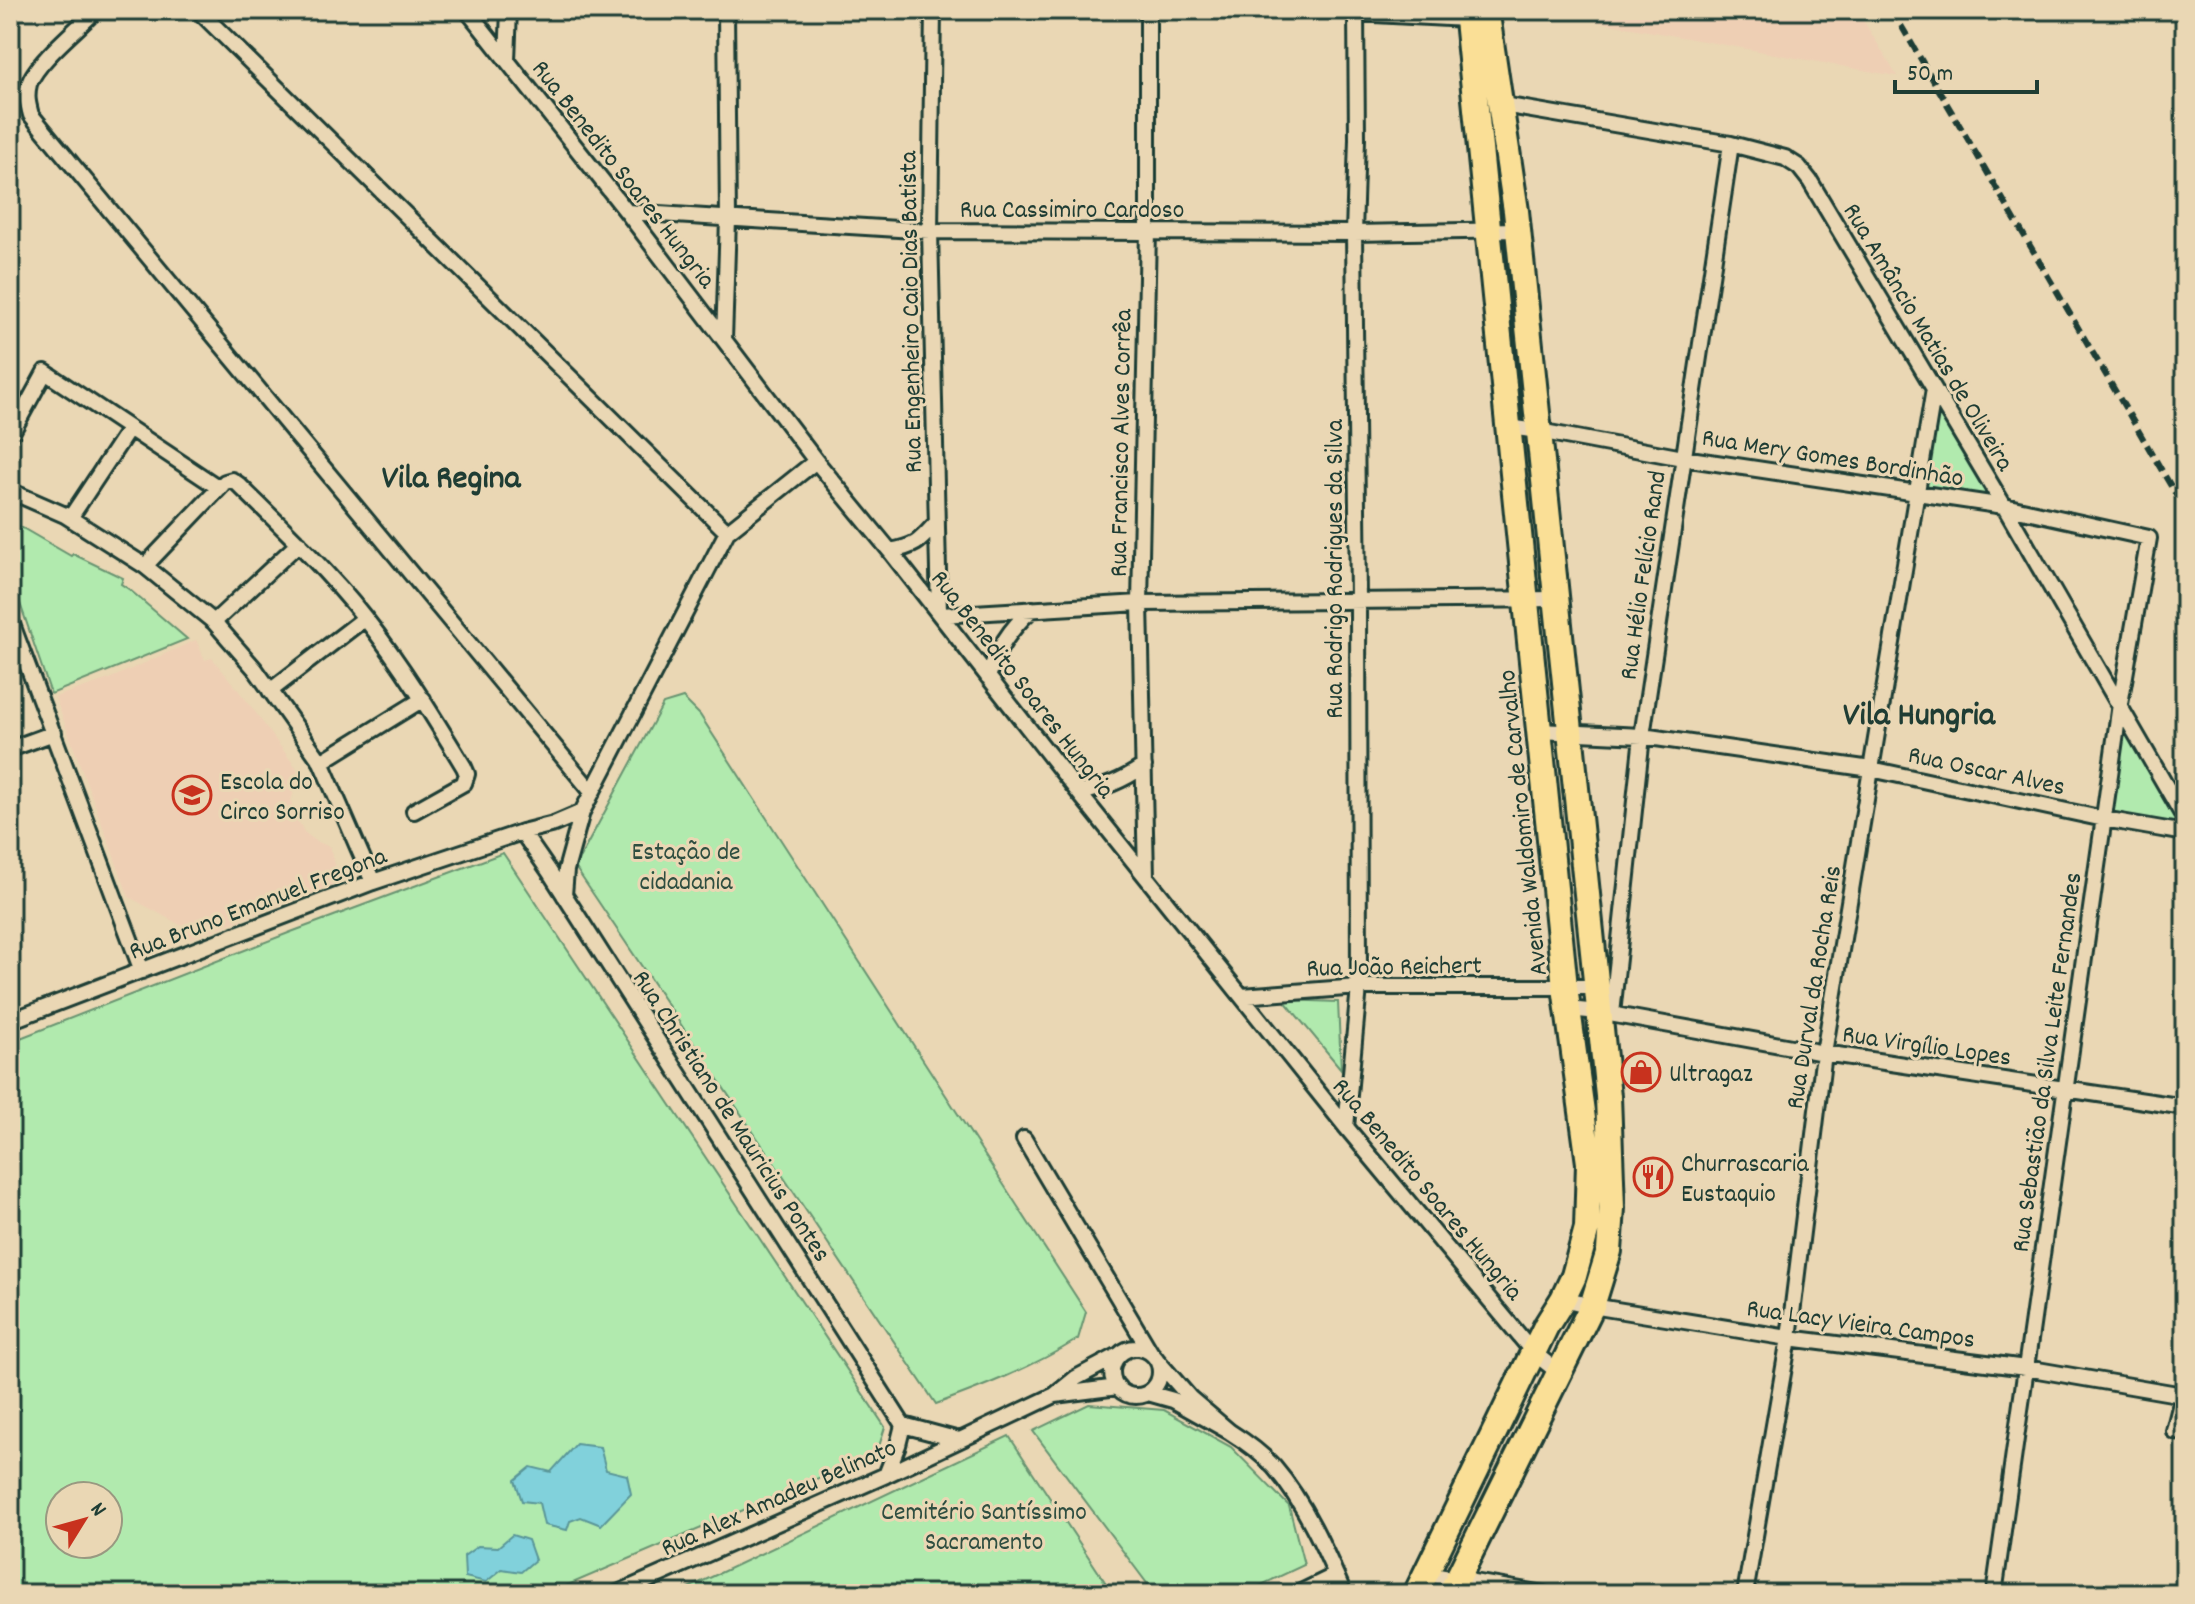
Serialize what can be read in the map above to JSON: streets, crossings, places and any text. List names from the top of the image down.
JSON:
{
  "streets": {
    "main road": ["Avenida Waldomiro de Carvalho"],
    "street": [
      "Rua Benedito Soares Hungria",
      "Rua Cassimiro Cardoso",
      "Rua Engenheiro Caio Dias Batista",
      "Rua Amâncio Matias de Oliveira",
      "Rua Francisco Alves Corrêa",
      "Rua Mery Gomes Bordinhão",
      "Rua Rodrigo Rodrigues da Silva",
      "Rua Hélio Felício Rand",
      "Rua Oscar Alves",
      "Rua Bruno Emanuel Fregona",
      "Rua João Reichert",
      "Rua Durval da Rocha Reis",
      "Rua Virgílio Lopes",
      "Rua Sebastião da Silva Leite Fernandes",
      "Rua Christiano de Mauricius Pontes",
      "Rua Lacy Vieira Campos",
      "Rua Alex Amadeu Belinato"
    ]
  },
  "crossings": [
    ["Rua Benedito Soares Hungria", "Rua Cassimiro Cardoso"],
    ["Rua Benedito Soares Hungria", "Rua Engenheiro Caio Dias Batista"],
    ["Rua Benedito Soares Hungria", "Rua Francisco Alves Corrêa"],
    ["Rua Benedito Soares Hungria", "Rua Rodrigo Rodrigues da Silva"],
    ["Rua Benedito Soares Hungria", "Avenida Waldomiro de Carvalho"],
    ["Rua Benedito Soares Hungria", "Rua João Reichert"],
    ["Rua Cassimiro Cardoso", "Rua Engenheiro Caio Dias Batista"],
    ["Rua Cassimiro Cardoso", "Rua Francisco Alves Corrêa"],
    ["Rua Cassimiro Cardoso", "Rua Rodrigo Rodrigues da Silva"],
    ["Rua Cassimiro Cardoso", "Avenida Waldomiro de Carvalho"],
    ["Rua Amâncio Matias de Oliveira", "Rua Mery Gomes Bordinhão"],
    ["Rua Amâncio Matias de Oliveira", "Rua Hélio Felício Rand"],
    ["Rua Amâncio Matias de Oliveira", "Avenida Waldomiro de Carvalho"],
    ["Rua Amâncio Matias de Oliveira", "Rua Durval da Rocha Reis"],
    ["Rua Amâncio Matias de Oliveira", "Rua Sebastião da Silva Leite Fernandes"],
    ["Rua Mery Gomes Bordinhão", "Rua Hélio Felício Rand"],
    ["Rua Mery Gomes Bordinhão", "Avenida Waldomiro de Carvalho"],
    ["Rua Mery Gomes Bordinhão", "Rua Durval da Rocha Reis"],
    ["Rua Mery Gomes Bordinhão", "Rua Sebastião da Silva Leite Fernandes"],
    ["Rua Rodrigo Rodrigues da Silva", "Rua João Reichert"],
    ["Rua Hélio Felício Rand", "Rua Oscar Alves"],
    ["Rua Hélio Felício Rand", "Rua Virgílio Lopes"],
    ["Rua Oscar Alves", "Avenida Waldomiro de Carvalho"],
    ["Rua Oscar Alves", "Rua Durval da Rocha Reis"],
    ["Rua Oscar Alves", "Rua Sebastião da Silva Leite Fernandes"],
    ["Avenida Waldomiro de Carvalho", "Rua João Reichert"],
    ["Avenida Waldomiro de Carvalho", "Rua Virgílio Lopes"],
    ["Avenida Waldomiro de Carvalho", "Rua Lacy Vieira Campos"],
    ["Rua Bruno Emanuel Fregona", "Rua Christiano de Mauricius Pontes"],
    ["Rua João Reichert", "Rua Virgílio Lopes"],
    ["Rua Durval da Rocha Reis", "Rua Virgílio Lopes"],
    ["Rua Durval da Rocha Reis", "Rua Lacy Vieira Campos"],
    ["Rua Virgílio Lopes", "Rua Sebastião da Silva Leite Fernandes"],
    ["Rua Sebastião da Silva Leite Fernandes", "Rua Lacy Vieira Campos"]
  ],
  "districts": ["Vila Regina", "Vila Hungria"],
  "parks": ["Estação de cidadania", "Cemitério Santíssimo Sacramento"],
  "places": {
    "school or university": ["Escola do Circo Sorriso"],
    "shop": ["Ultragaz"],
    "restaurant": ["Churrascaria Eustaquio"]
  },
  "scale_bar": "50 m",
  "north": "top right"
}
